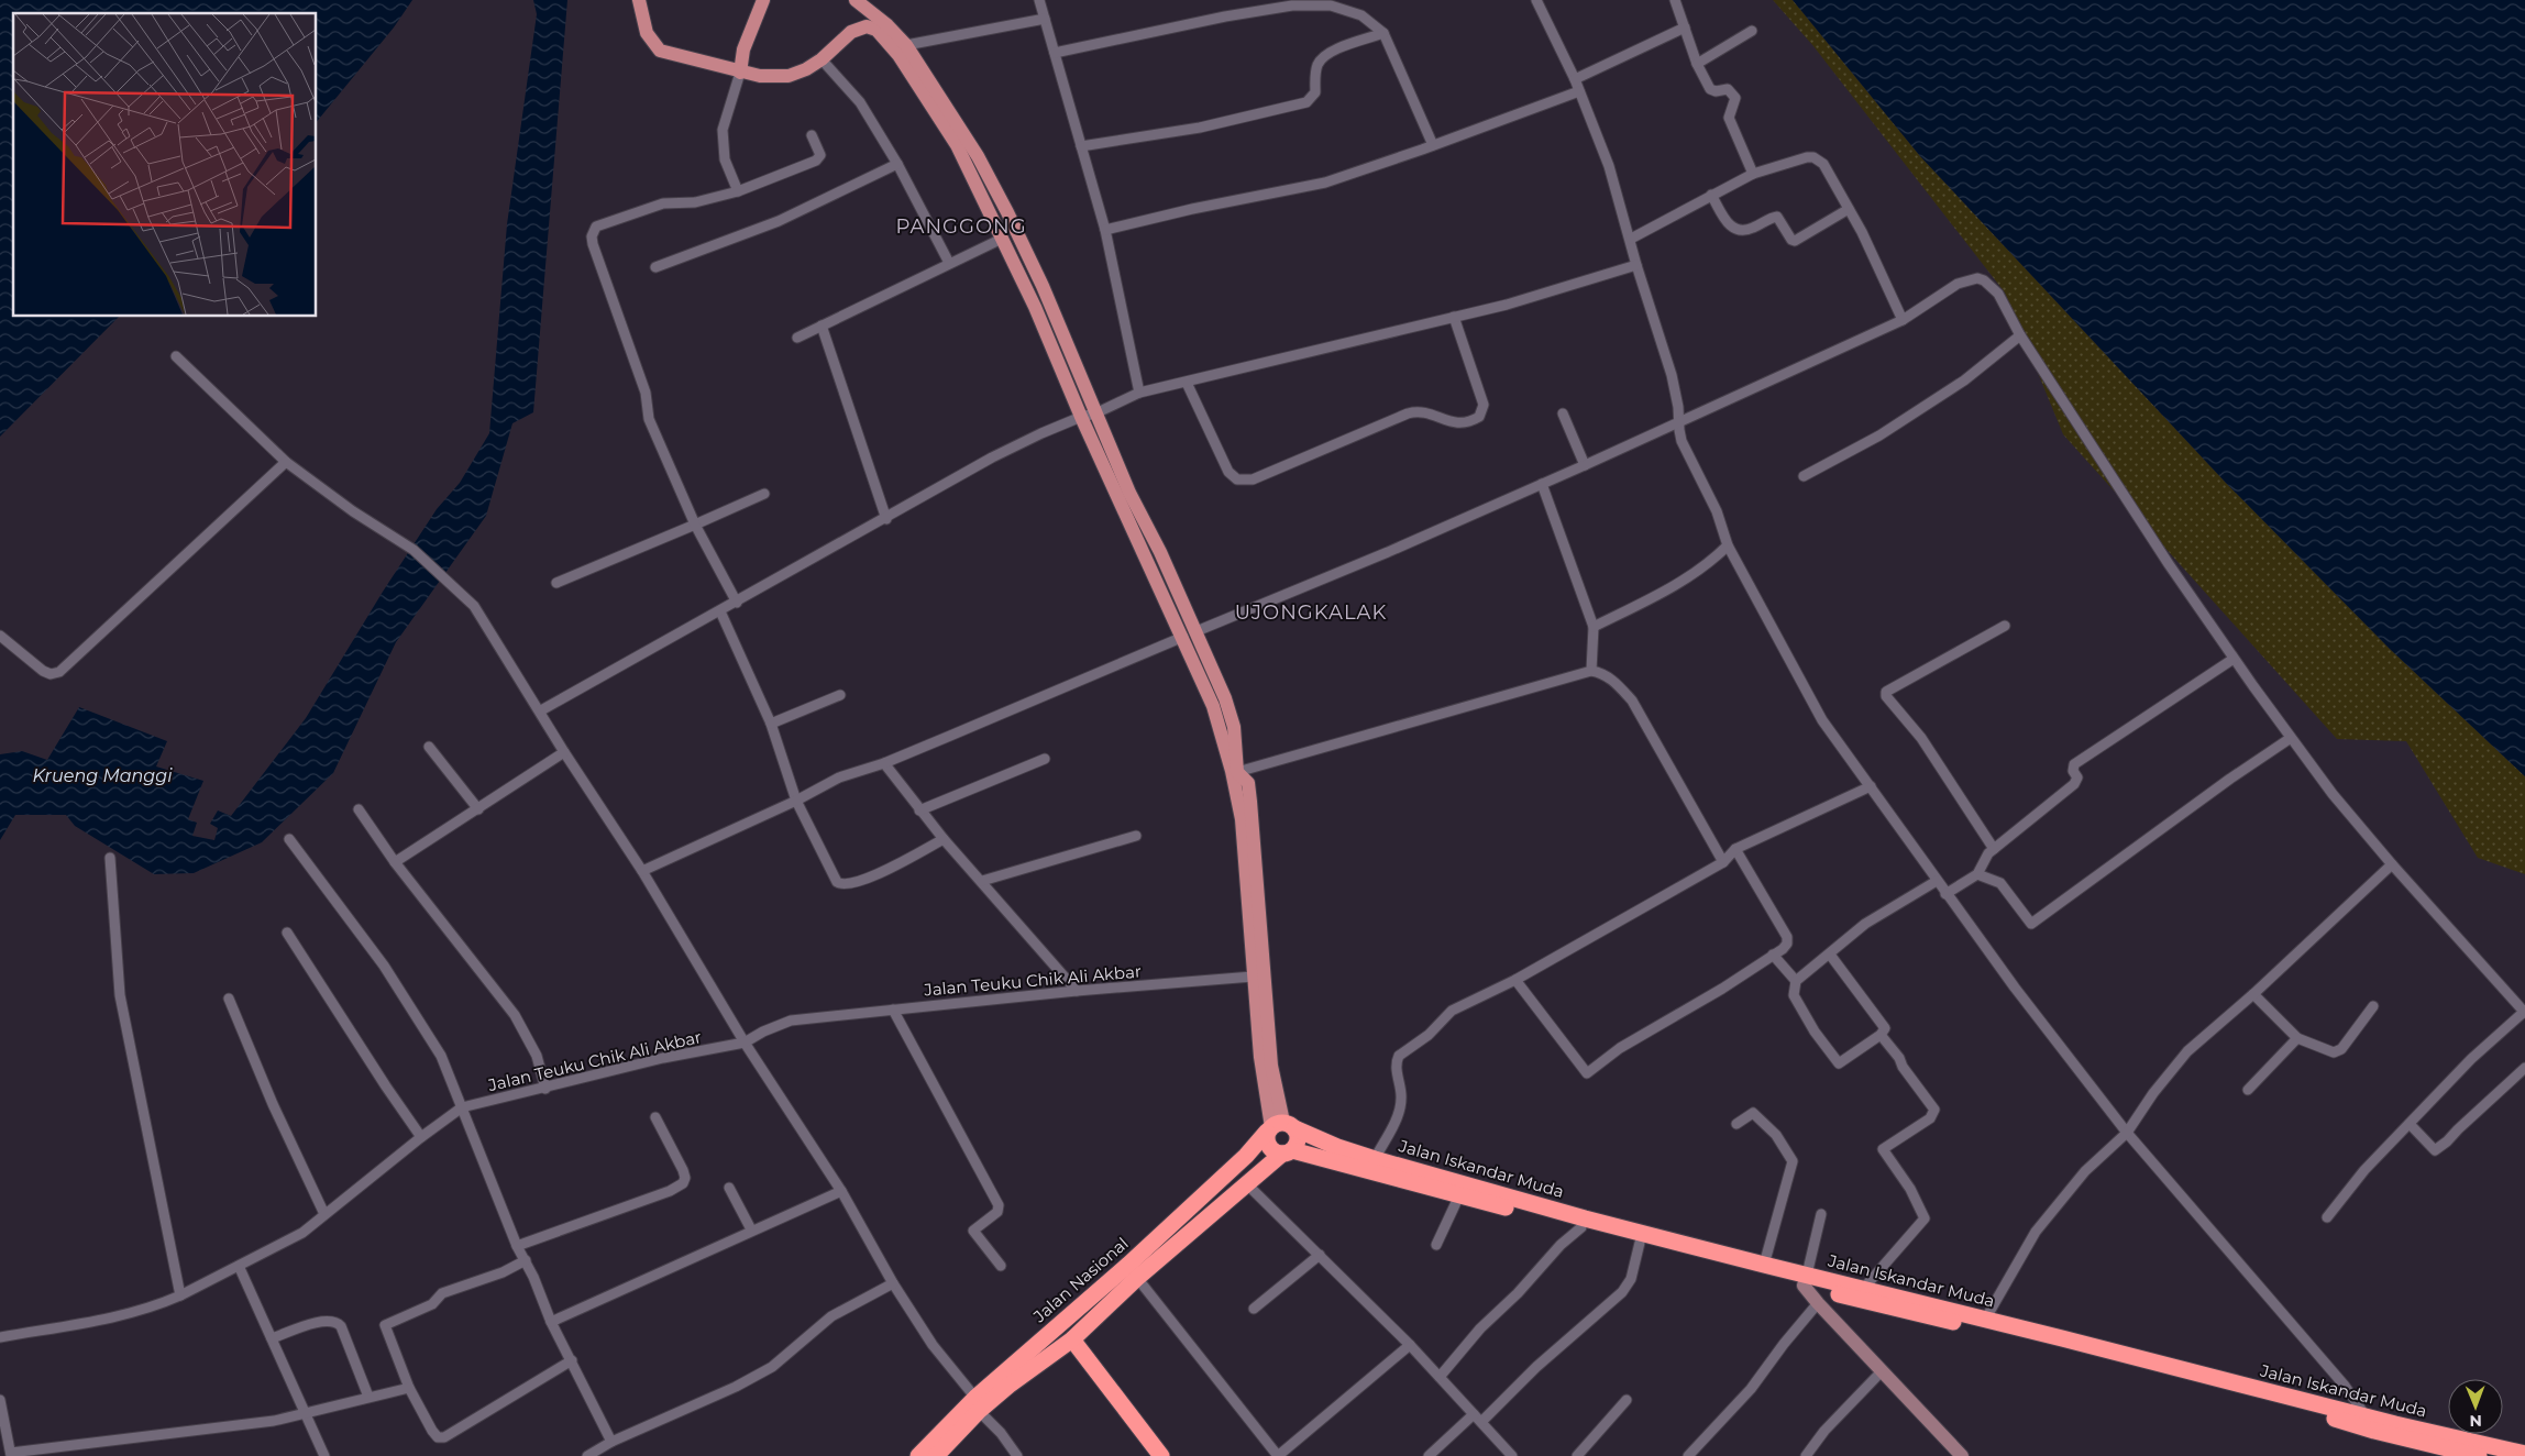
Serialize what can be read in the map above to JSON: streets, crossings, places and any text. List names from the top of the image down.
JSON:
{
  "streets": {
    "highway": ["Jalan Iskandar Muda", "Jalan Nasional"],
    "street": ["Jalan Teuku Chik Ali Akbar"]
  },
  "crossings": [
    ["Jalan Iskandar Muda", "Jalan Nasional"]
  ],
  "districts": ["PANGGONG", "UJONGKALAK"],
  "water": ["Krueng Manggi"],
  "north": "bottom"
}
